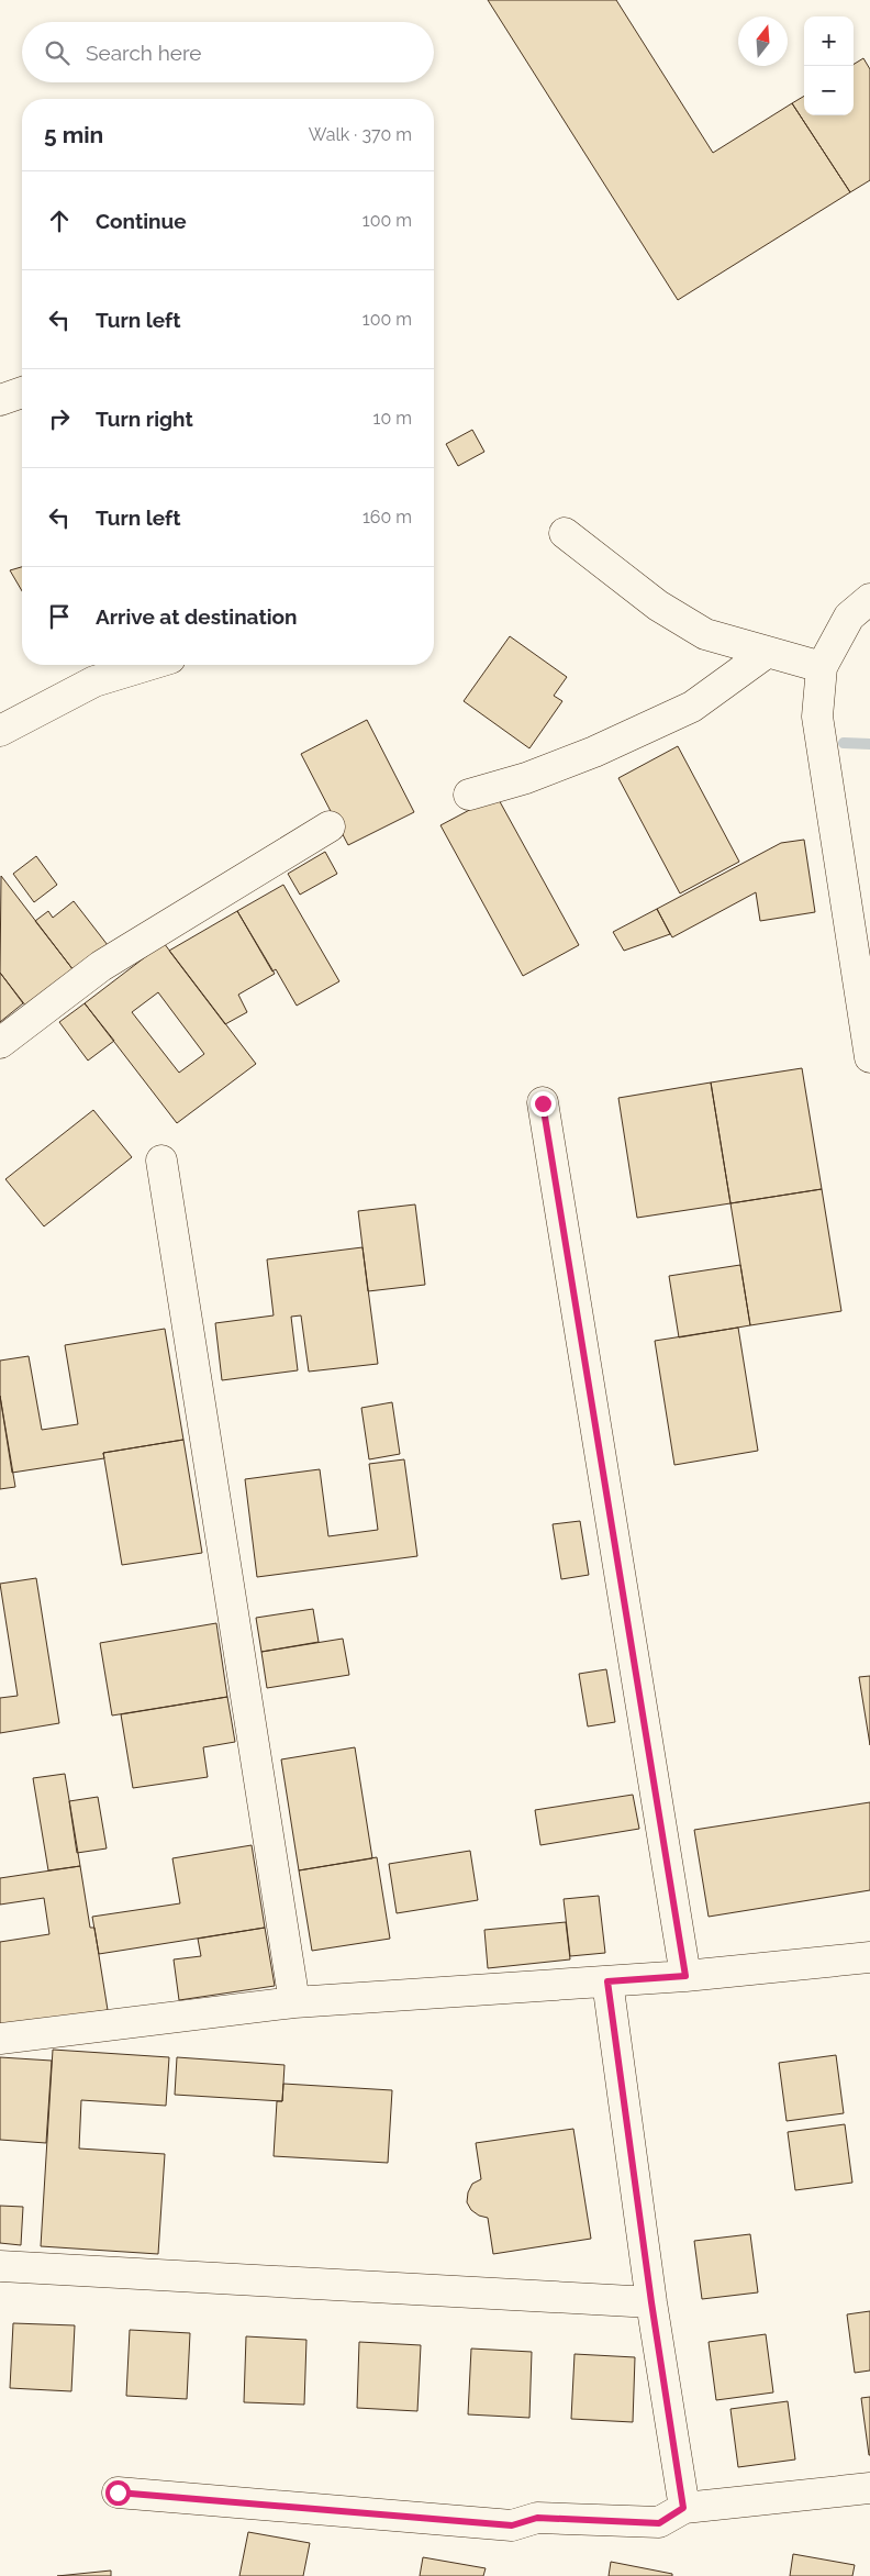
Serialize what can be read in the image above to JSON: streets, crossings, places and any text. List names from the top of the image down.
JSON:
{
  "north": "top",
  "page": {
    "map_buttons": ["+", "−"],
    "search": "Search here",
    "heading": ["5 min", "Walk · 370 m"],
    "list": [
      ["Continue", "100 m"],
      ["Turn left", "100 m"],
      ["Turn right", "10 m"],
      ["Turn left", "160 m"],
      "Arrive at destination"
    ]
  }
}
